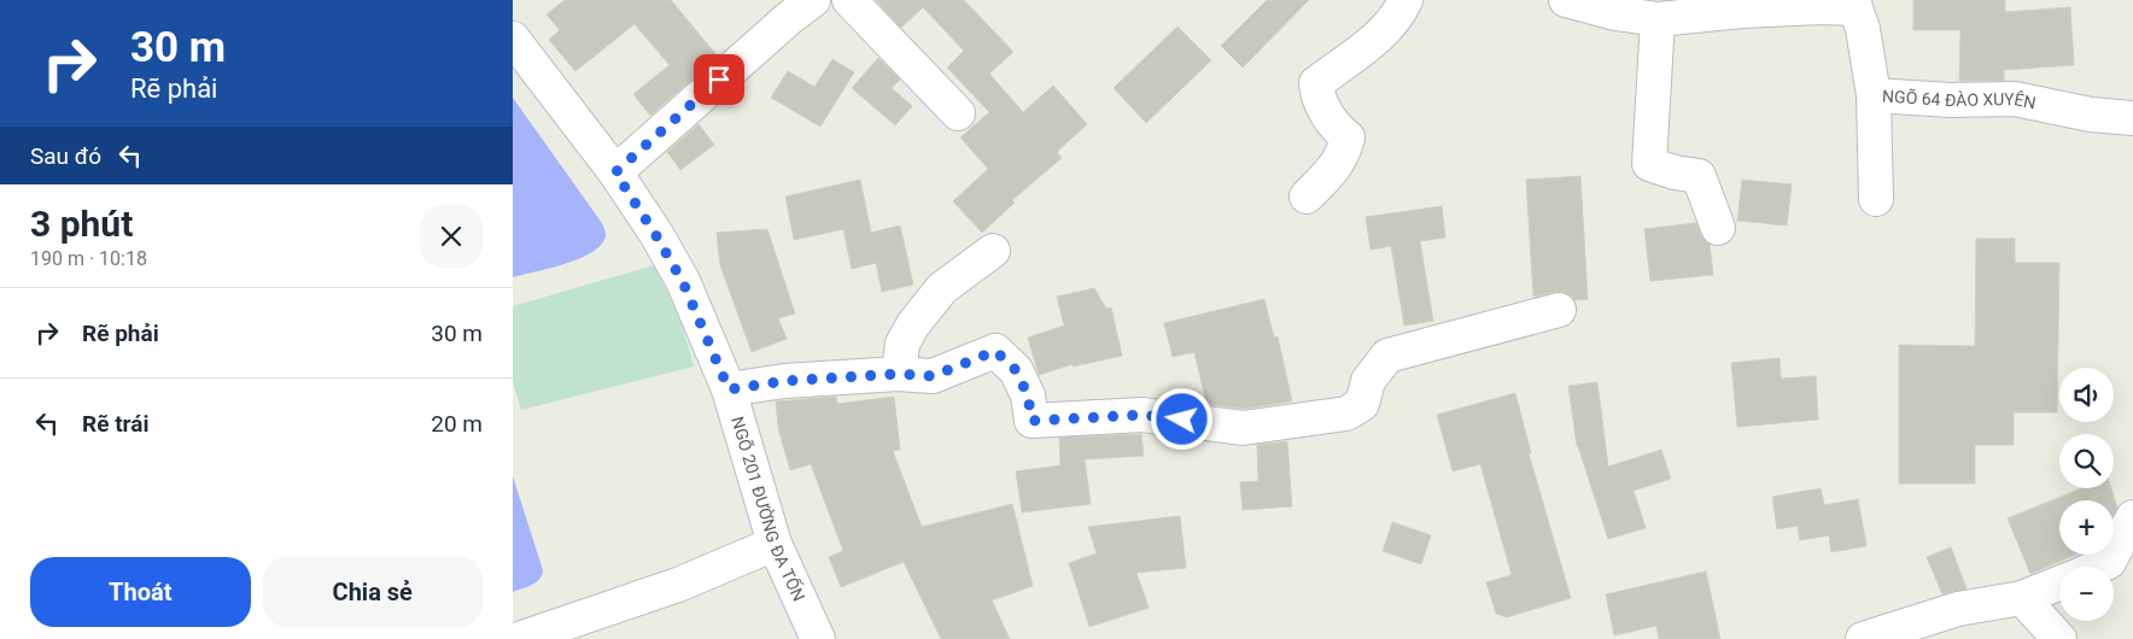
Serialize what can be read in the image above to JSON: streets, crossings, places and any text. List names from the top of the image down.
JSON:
{
  "streets": {
    "street": ["NGÕ 64 ĐÀO XUYÊN", "NGÕ 201 ĐƯỜNG ĐA TỐN"]
  },
  "page": {
    "turn": ["30 m", "Rẽ phải"],
    "then": "Sau đó",
    "heading": ["3 phút", "190 m · 10:18"],
    "list": [
      {
        "name": "Rẽ phải",
        "value": "30 m"
      },
      {
        "name": "Rẽ trái",
        "value": "20 m"
      }
    ],
    "map_buttons": ["+", "−"],
    "buttons": ["Thoát", "Chia sẻ"]
  }
}
